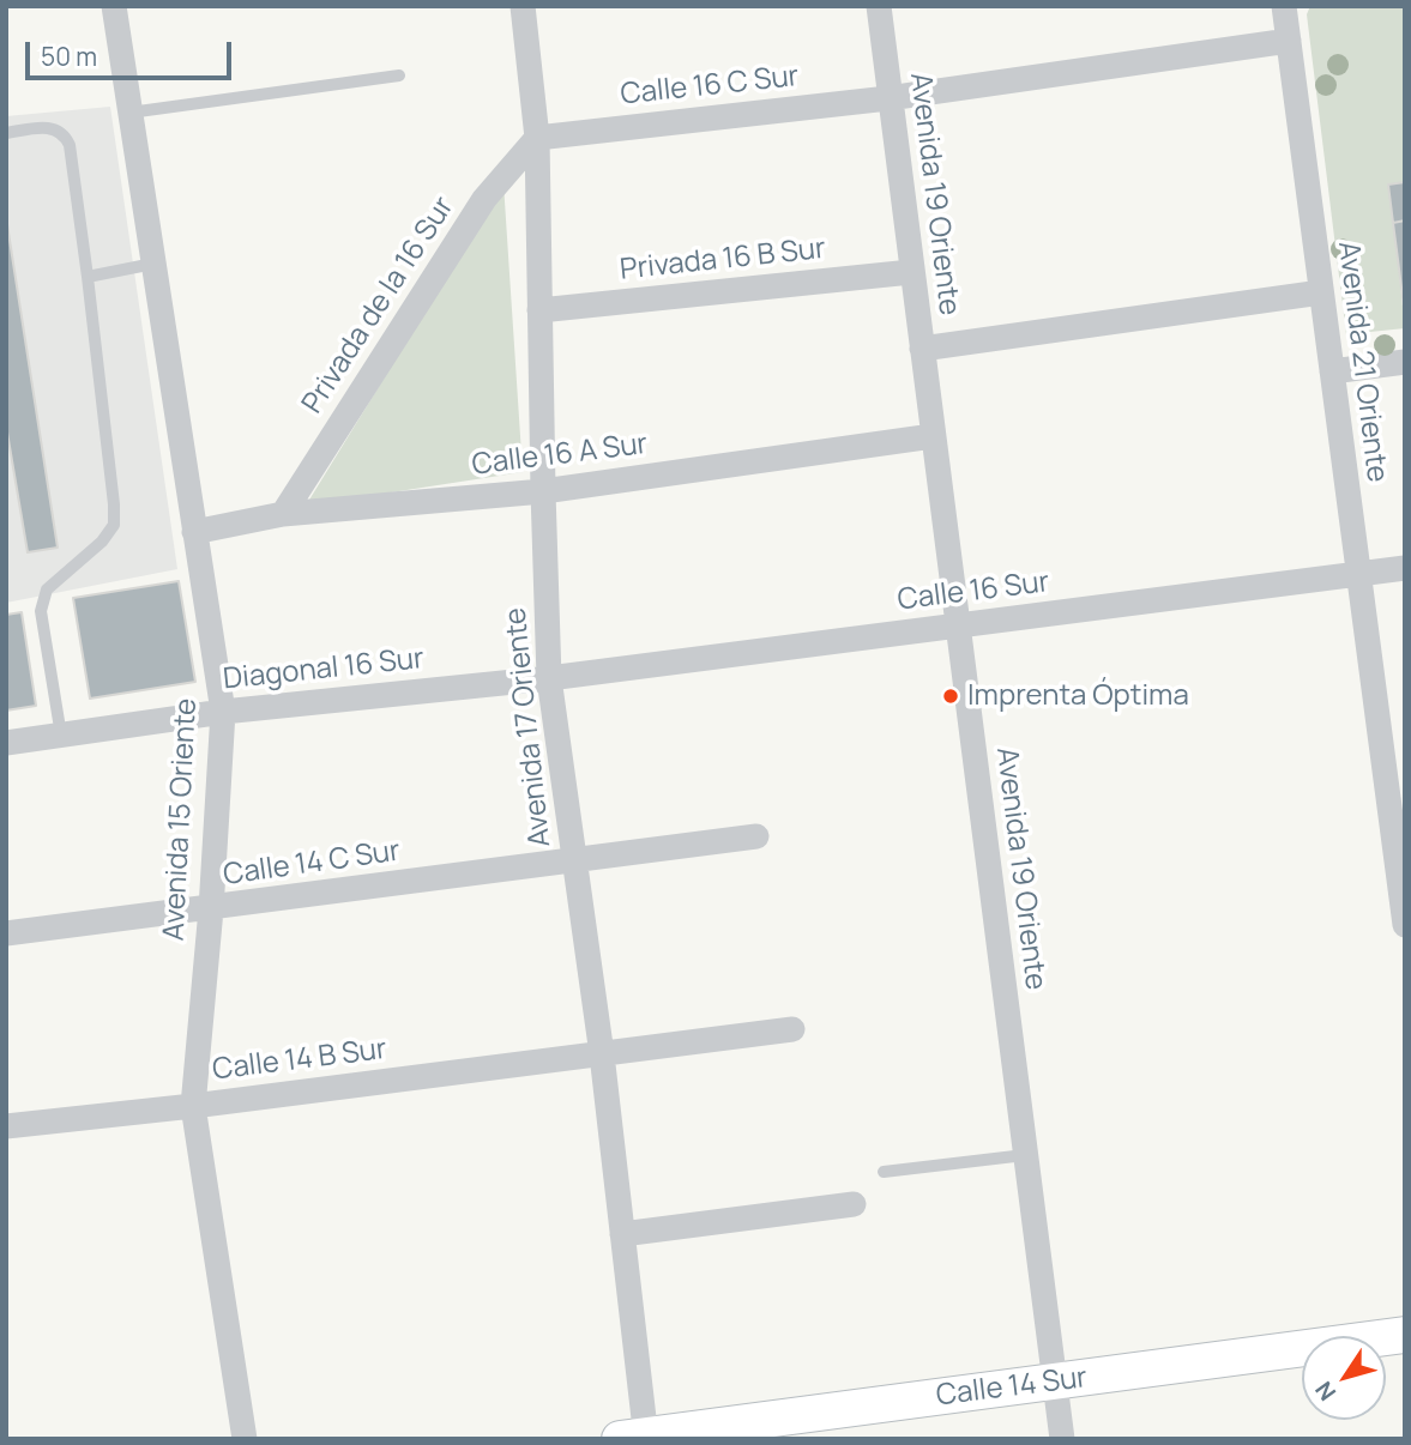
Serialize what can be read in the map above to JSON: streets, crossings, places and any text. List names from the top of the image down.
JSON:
{
  "streets": {
    "main road": ["Calle 14 Sur"],
    "street": [
      "Calle 16 C Sur",
      "Avenida 19 Oriente",
      "Privada 16 B Sur",
      "Privada de la 16 Sur",
      "Avenida 21 Oriente",
      "Calle 16 A Sur",
      "Calle 16 Sur",
      "Diagonal 16 Sur",
      "Avenida 17 Oriente",
      "Avenida 15 Oriente",
      "Calle 14 C Sur",
      "Calle 14 B Sur"
    ]
  },
  "crossings": [
    ["Calle 16 C Sur", "Avenida 19 Oriente"],
    ["Calle 16 C Sur", "Privada de la 16 Sur"],
    ["Calle 16 C Sur", "Avenida 21 Oriente"],
    ["Calle 16 C Sur", "Avenida 17 Oriente"],
    ["Avenida 19 Oriente", "Privada 16 B Sur"],
    ["Avenida 19 Oriente", "Calle 16 A Sur"],
    ["Avenida 19 Oriente", "Calle 16 Sur"],
    ["Avenida 19 Oriente", "Calle 14 Sur"],
    ["Privada 16 B Sur", "Avenida 17 Oriente"],
    ["Privada de la 16 Sur", "Calle 16 A Sur"],
    ["Privada de la 16 Sur", "Avenida 17 Oriente"],
    ["Avenida 21 Oriente", "Calle 16 Sur"],
    ["Calle 16 A Sur", "Avenida 17 Oriente"],
    ["Calle 16 A Sur", "Avenida 15 Oriente"],
    ["Calle 16 Sur", "Diagonal 16 Sur"],
    ["Calle 16 Sur", "Avenida 17 Oriente"],
    ["Diagonal 16 Sur", "Avenida 17 Oriente"],
    ["Diagonal 16 Sur", "Avenida 15 Oriente"],
    ["Avenida 17 Oriente", "Calle 14 C Sur"],
    ["Avenida 17 Oriente", "Calle 14 B Sur"],
    ["Avenida 17 Oriente", "Calle 14 Sur"],
    ["Avenida 15 Oriente", "Calle 14 C Sur"],
    ["Avenida 15 Oriente", "Calle 14 B Sur"]
  ],
  "places": ["Imprenta Óptima"],
  "scale_bar": "50 m",
  "north": "bottom left"
}
